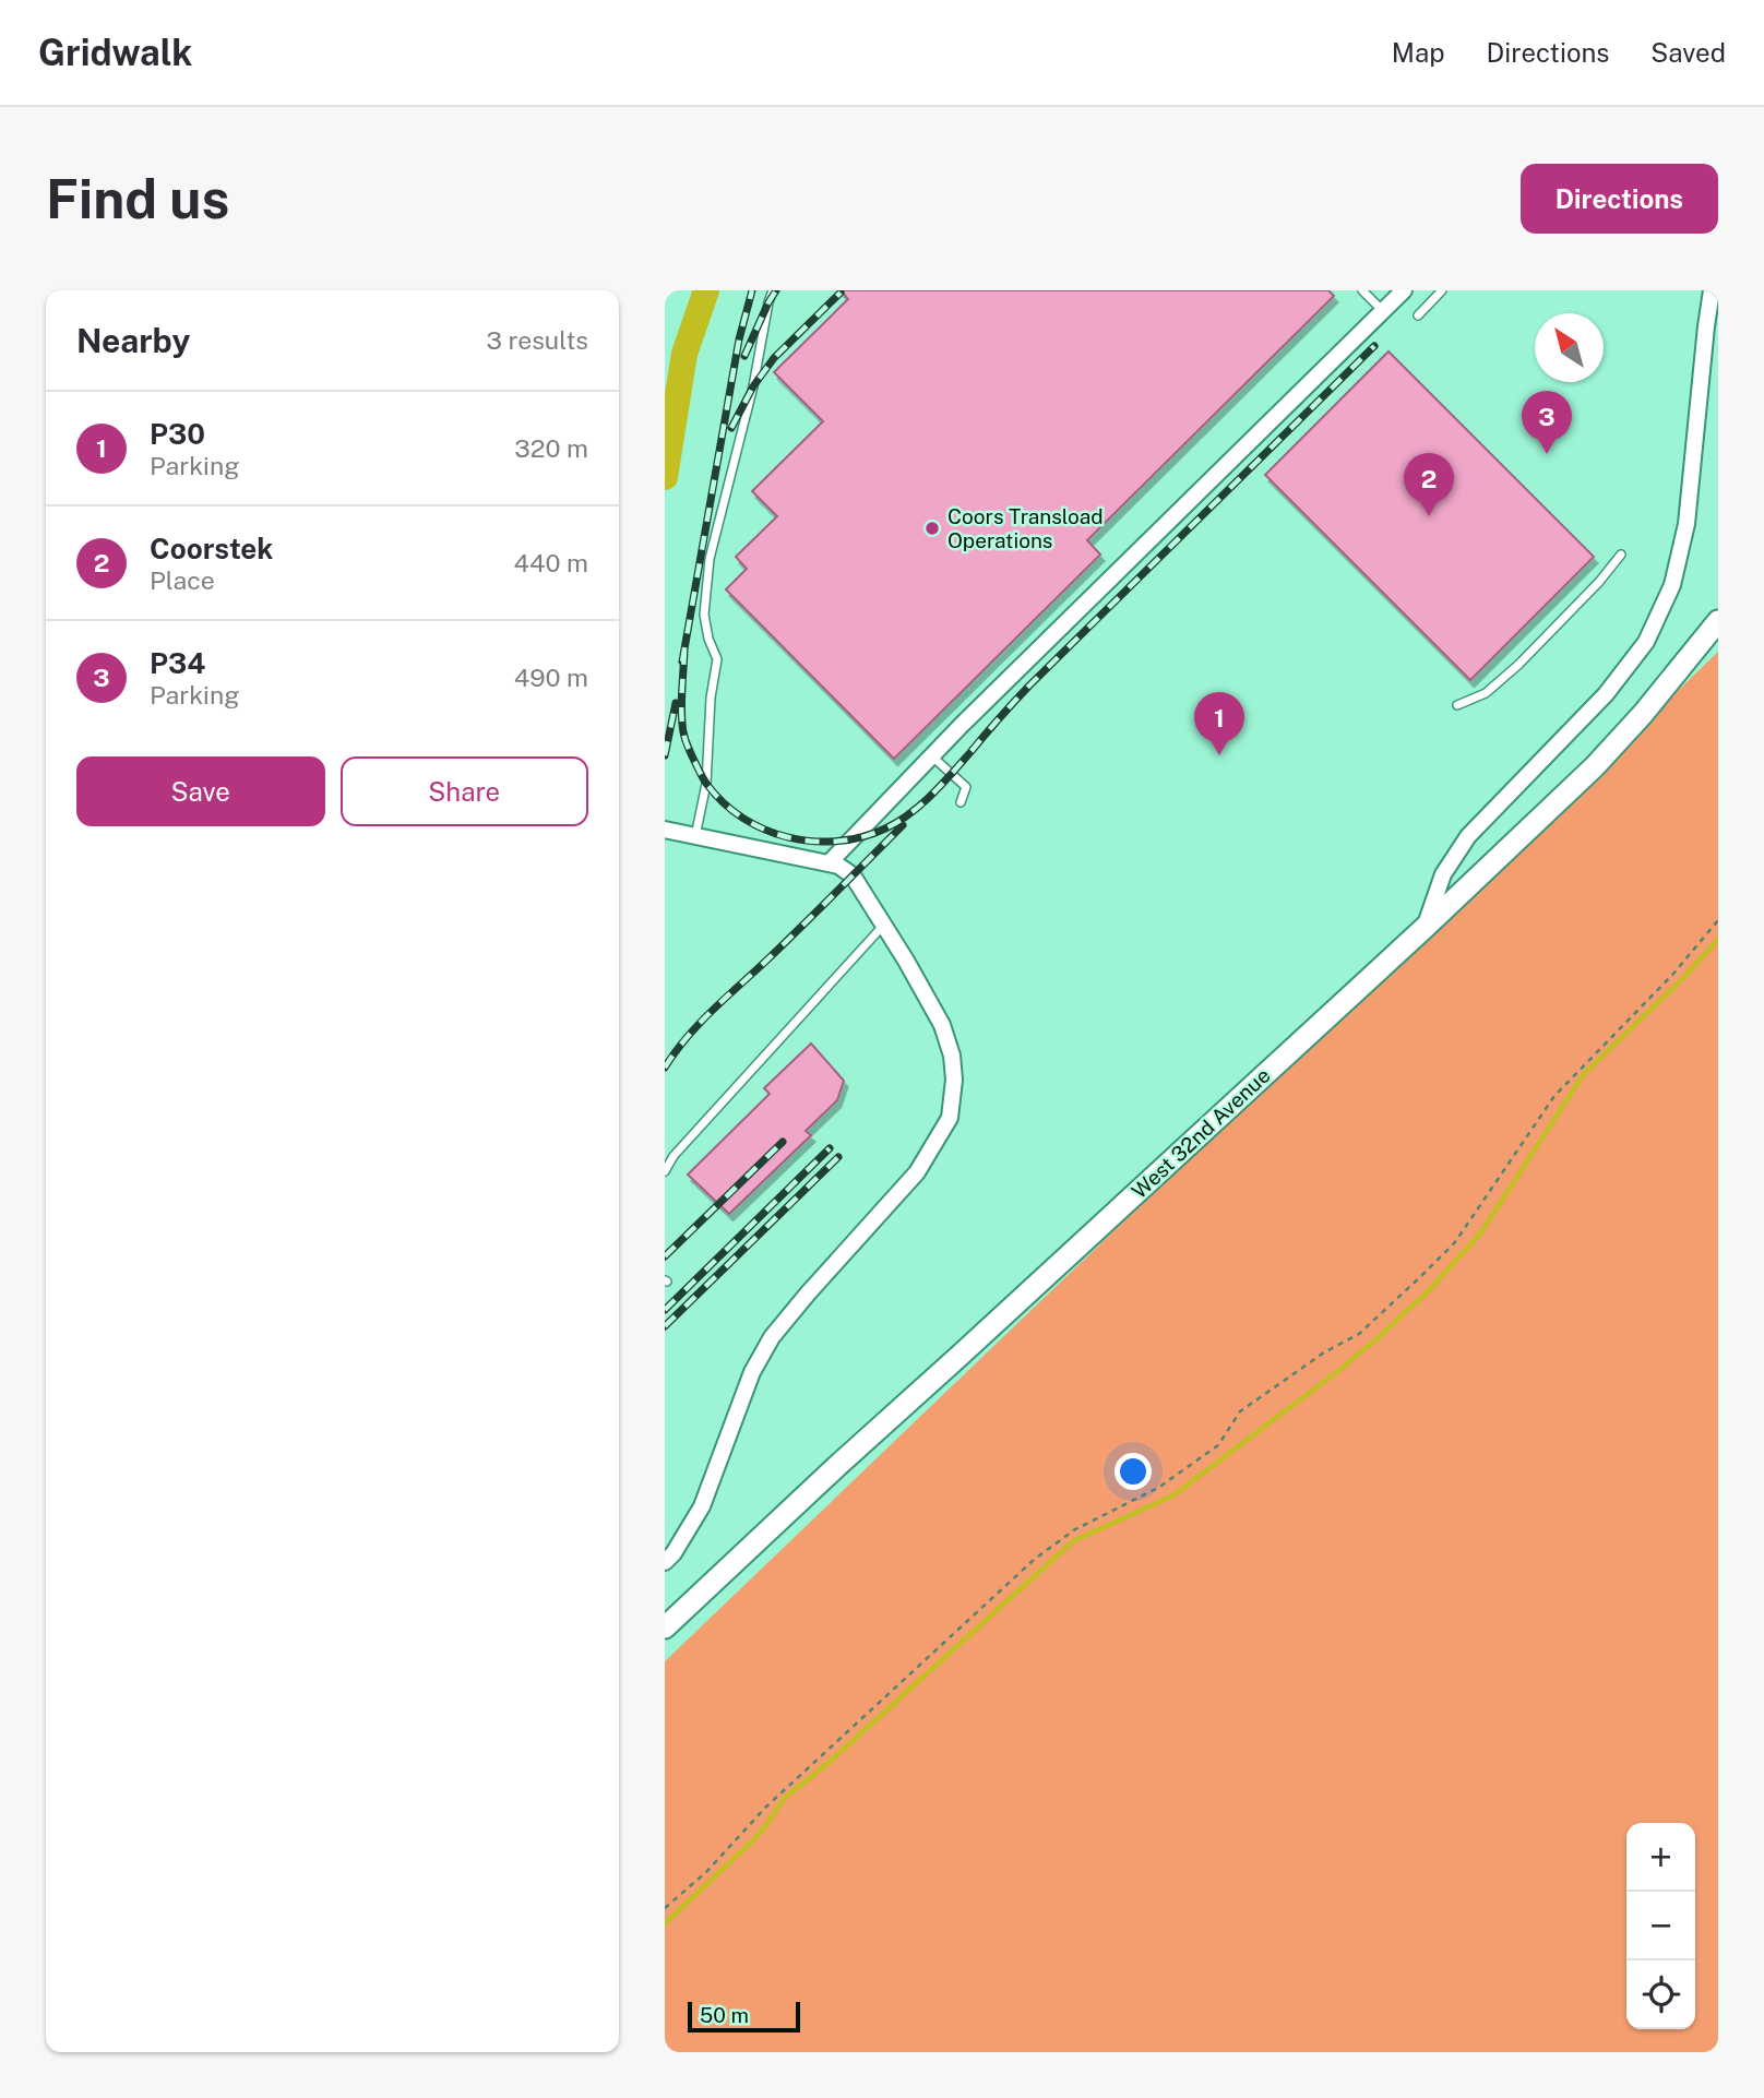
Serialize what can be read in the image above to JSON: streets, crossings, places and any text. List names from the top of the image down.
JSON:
{
  "streets": {
    "street": ["West 32nd Avenue"]
  },
  "places": ["Coors Transload Operations"],
  "scale_bar": "50 m",
  "north": "top left",
  "page": {
    "header": "Gridwalk",
    "nav": ["Map", "Directions", "Saved"],
    "buttons": [
      "Directions",
      ["Save", "Share"]
    ],
    "title": "Find us",
    "heading": ["Nearby", "3 results"],
    "list": [
      {
        "mark": "1",
        "name": "P30",
        "note": "Parking",
        "value": "320 m"
      },
      {
        "mark": "2",
        "name": "Coorstek",
        "note": "Place",
        "value": "440 m"
      },
      {
        "mark": "3",
        "name": "P34",
        "note": "Parking",
        "value": "490 m"
      }
    ],
    "pins": ["3", "2", "1"],
    "map_buttons": ["+", "−"],
    "scale": "50 m"
  }
}
